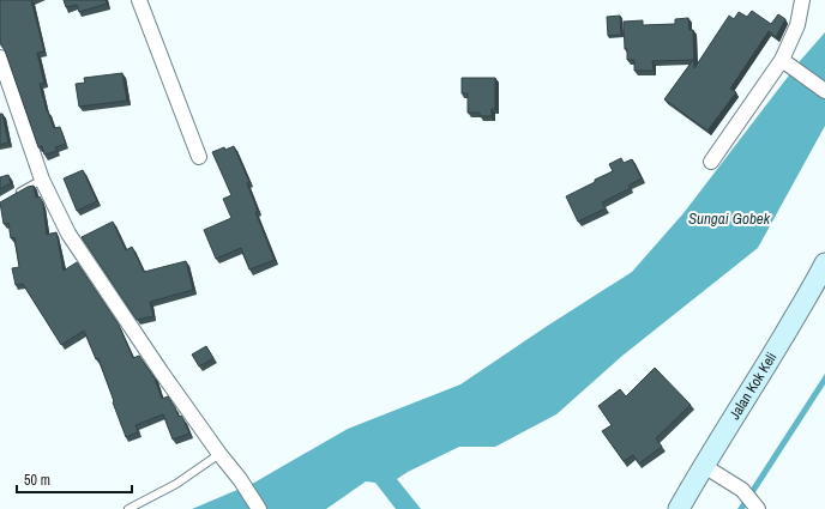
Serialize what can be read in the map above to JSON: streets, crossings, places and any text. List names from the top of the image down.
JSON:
{
  "streets": {
    "street": ["Jalan Kok Keli"]
  },
  "water": ["Sungai Gobek"],
  "scale_bar": "50 m"
}
